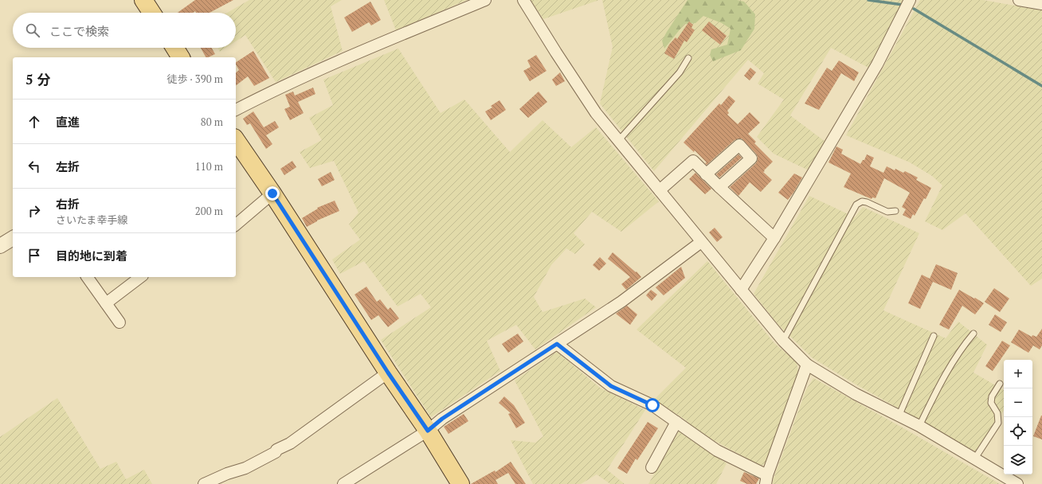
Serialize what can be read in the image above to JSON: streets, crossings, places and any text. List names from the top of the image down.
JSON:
{
  "page": {
    "search": "ここで検索",
    "heading": ["5 分", "徒歩 · 390 m"],
    "list": [
      ["直進", "80 m"],
      ["左折", "110 m"],
      ["右折", "さいたま幸手線", "200 m"],
      "目的地に到着"
    ],
    "map_buttons": ["+", "−"]
  }
}
